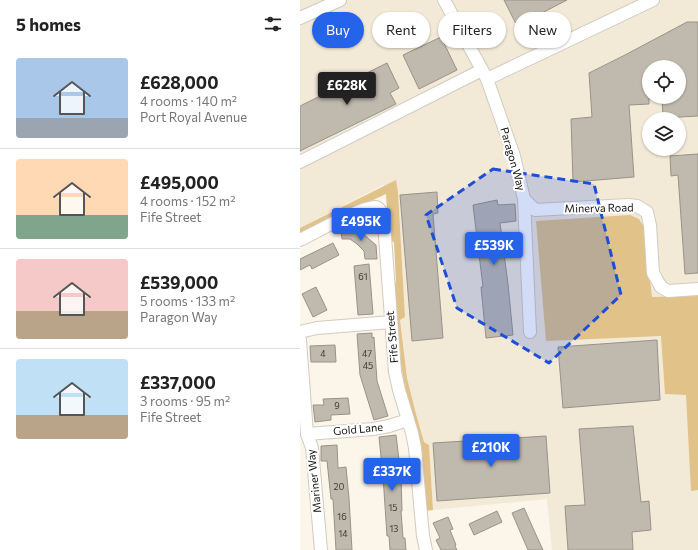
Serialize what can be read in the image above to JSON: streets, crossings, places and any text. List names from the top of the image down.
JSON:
{
  "streets": {
    "street": [
      "Paragon Way",
      "Minerva Road",
      "Fife Street",
      "Gold Lane",
      "Mariner Way"
    ]
  },
  "crossings": [
    ["Paragon Way", "Minerva Road"],
    ["Fife Street", "Gold Lane"],
    ["Gold Lane", "Mariner Way"]
  ],
  "house_numbers": [
    "61",
    "4",
    "47",
    "45",
    "9",
    "20",
    "15",
    "16",
    "13",
    "14"
  ],
  "page": {
    "heading": "5 homes",
    "chip": [
      "Buy",
      "Rent",
      "Filters",
      "New"
    ],
    "list": [
      {
        "name": "£628,000",
        "note": "4 rooms · 140 m² · Port Royal Avenue"
      },
      {
        "name": "£495,000",
        "note": "4 rooms · 152 m² · Fife Street"
      },
      {
        "name": "£539,000",
        "note": "5 rooms · 133 m² · Paragon Way"
      },
      {
        "name": "£337,000",
        "note": "3 rooms · 95 m² · Fife Street"
      }
    ],
    "price": [
      "£628K",
      "£495K",
      "£539K",
      "£210K",
      "£337K"
    ]
  }
}
